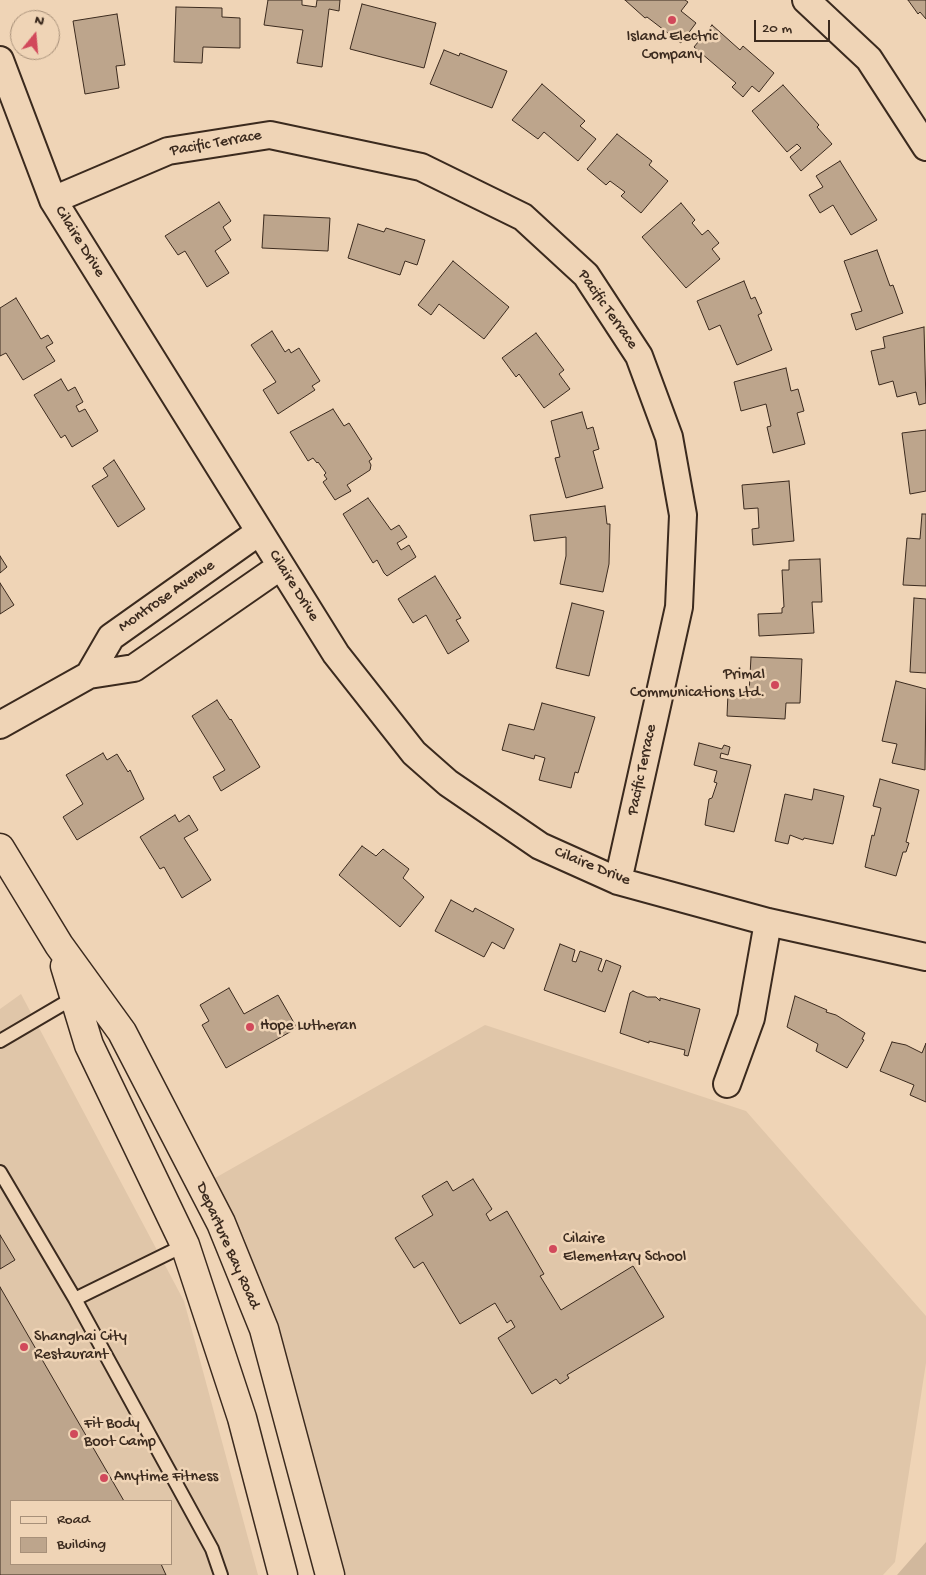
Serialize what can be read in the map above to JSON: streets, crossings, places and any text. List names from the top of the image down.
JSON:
{
  "streets": {
    "main road": ["Departure Bay Road"],
    "street": ["Pacific Terrace", "Cilaire Drive", "Montrose Avenue"]
  },
  "crossings": [
    ["Pacific Terrace", "Cilaire Drive"],
    ["Cilaire Drive", "Montrose Avenue"]
  ],
  "places": [
    "Island Electric Company",
    "Primal Communications Ltd.",
    "Hope Lutheran",
    "Cilaire Elementary School",
    "Shanghai City Restaurant",
    "Fit Body Boot Camp",
    "Anytime Fitness"
  ],
  "legend": ["Road", "Building"],
  "scale_bar": "20 m",
  "north": "top"
}
